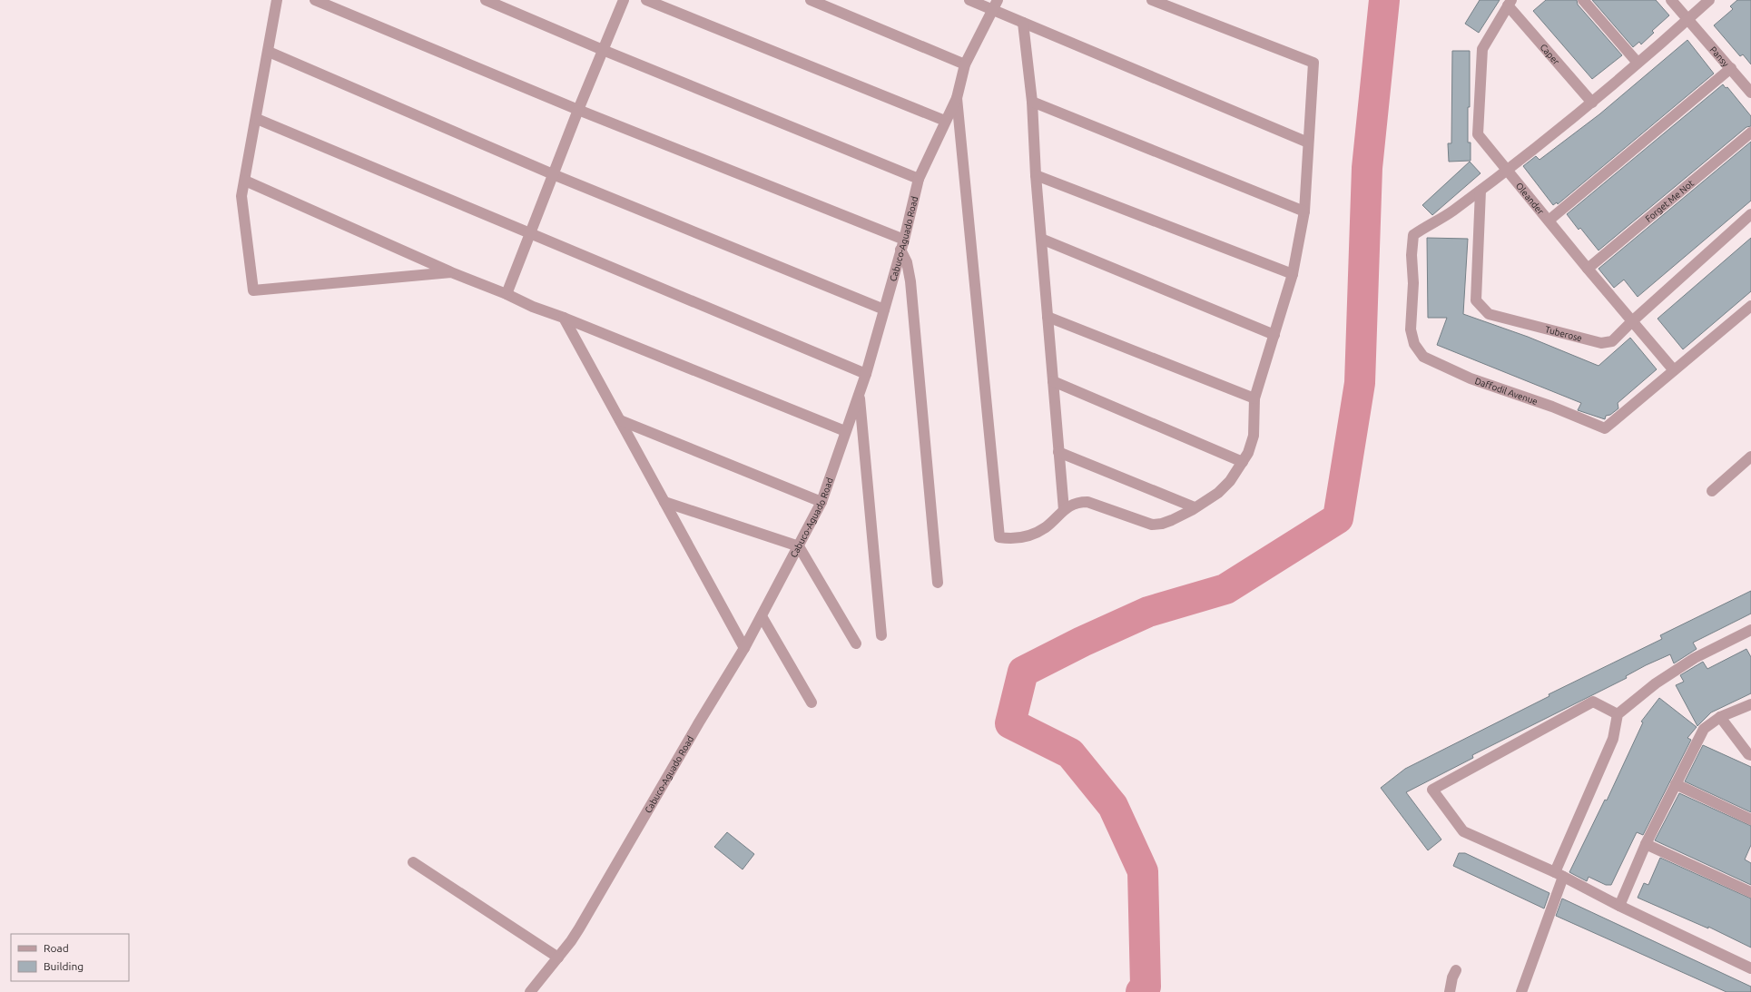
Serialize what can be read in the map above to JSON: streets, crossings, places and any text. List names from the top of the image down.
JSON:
{
  "streets": {
    "street": [
      "Caper",
      "Pansy",
      "Oleander",
      "Forget Me Not",
      "Cabuco-Aguado Road",
      "Tuberose",
      "Daffodil Avenue"
    ]
  },
  "crossings": [
    ["Caper", "Oleander"],
    ["Oleander", "Forget Me Not"],
    ["Oleander", "Tuberose"],
    ["Oleander", "Daffodil Avenue"],
    ["Tuberose", "Daffodil Avenue"]
  ],
  "legend": ["Road", "Building"]
}
